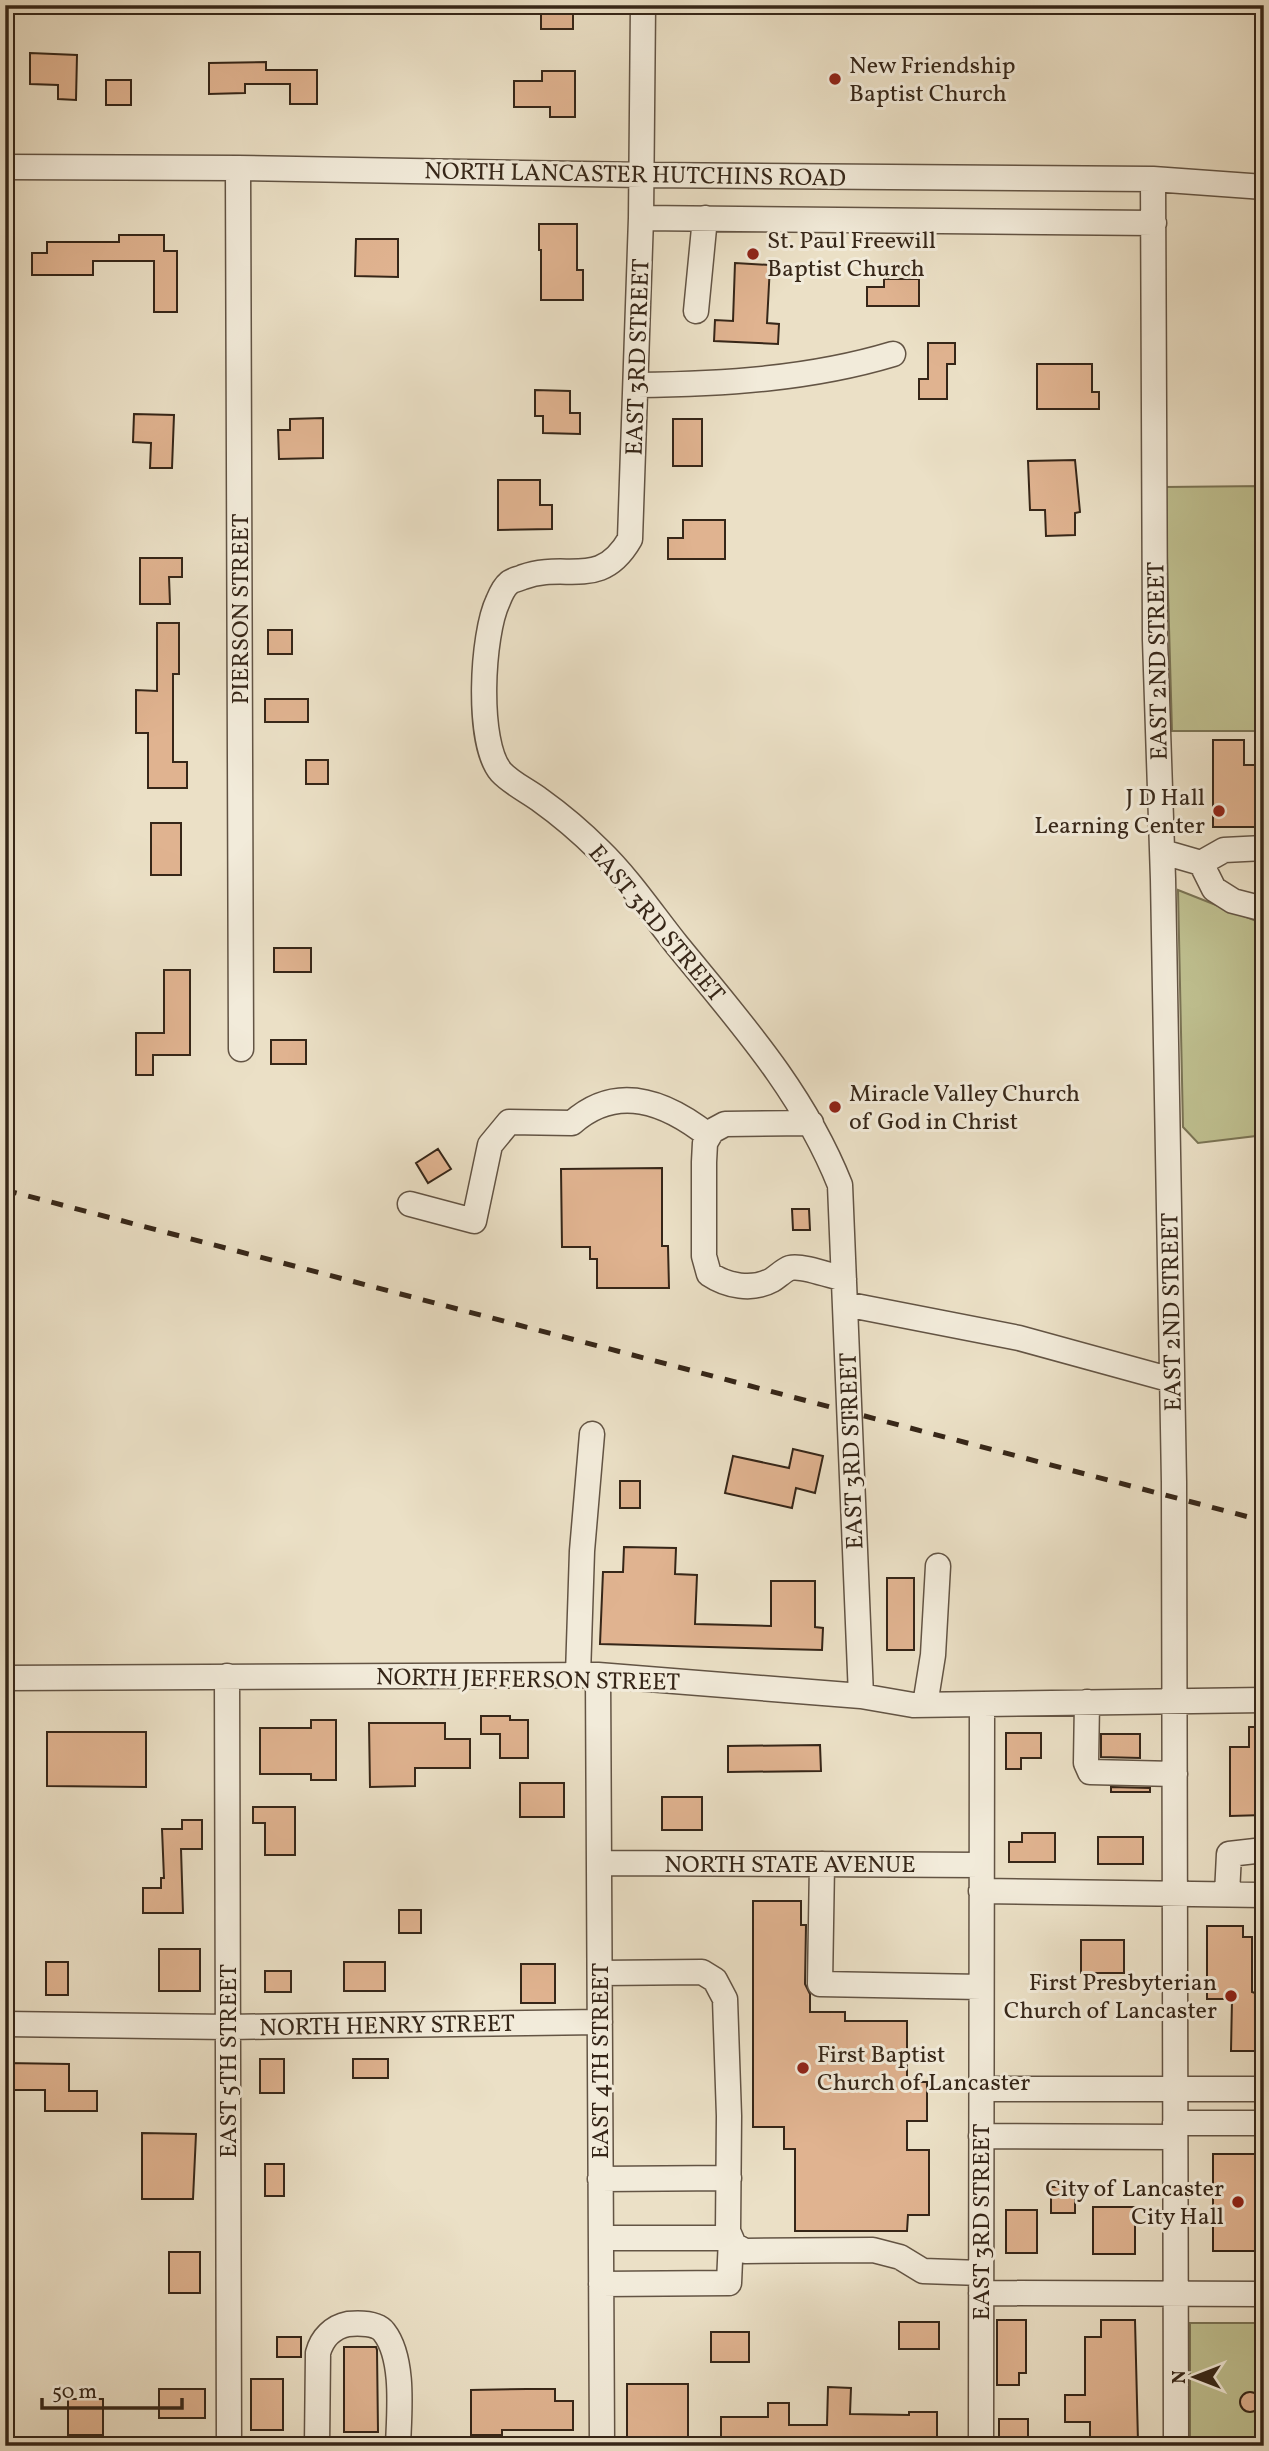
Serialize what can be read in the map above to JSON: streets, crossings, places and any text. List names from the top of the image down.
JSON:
{
  "streets": {
    "street": [
      "NORTH LANCASTER HUTCHINS ROAD",
      "EAST 3RD STREET",
      "PIERSON STREET",
      "EAST 2ND STREET",
      "NORTH JEFFERSON STREET",
      "NORTH STATE AVENUE",
      "NORTH HENRY STREET",
      "EAST 5TH STREET",
      "EAST 4TH STREET"
    ]
  },
  "crossings": [
    ["NORTH LANCASTER HUTCHINS ROAD", "EAST 3RD STREET"],
    ["NORTH LANCASTER HUTCHINS ROAD", "PIERSON STREET"],
    ["NORTH LANCASTER HUTCHINS ROAD", "EAST 2ND STREET"],
    ["EAST 3RD STREET", "NORTH JEFFERSON STREET"],
    ["EAST 3RD STREET", "NORTH STATE AVENUE"],
    ["EAST 2ND STREET", "NORTH JEFFERSON STREET"],
    ["NORTH JEFFERSON STREET", "EAST 5TH STREET"],
    ["NORTH JEFFERSON STREET", "EAST 4TH STREET"],
    ["NORTH STATE AVENUE", "EAST 4TH STREET"],
    ["NORTH HENRY STREET", "EAST 5TH STREET"],
    ["NORTH HENRY STREET", "EAST 4TH STREET"]
  ],
  "places": [
    "New Friendship Baptist Church",
    "St. Paul Freewill Baptist Church",
    "J D Hall Learning Center",
    "Miracle Valley Church of God in Christ",
    "First Presbyterian Church of Lancaster",
    "First Baptist Church of Lancaster",
    "City of Lancaster City Hall"
  ],
  "scale_bar": "50 m",
  "north": "left"
}
